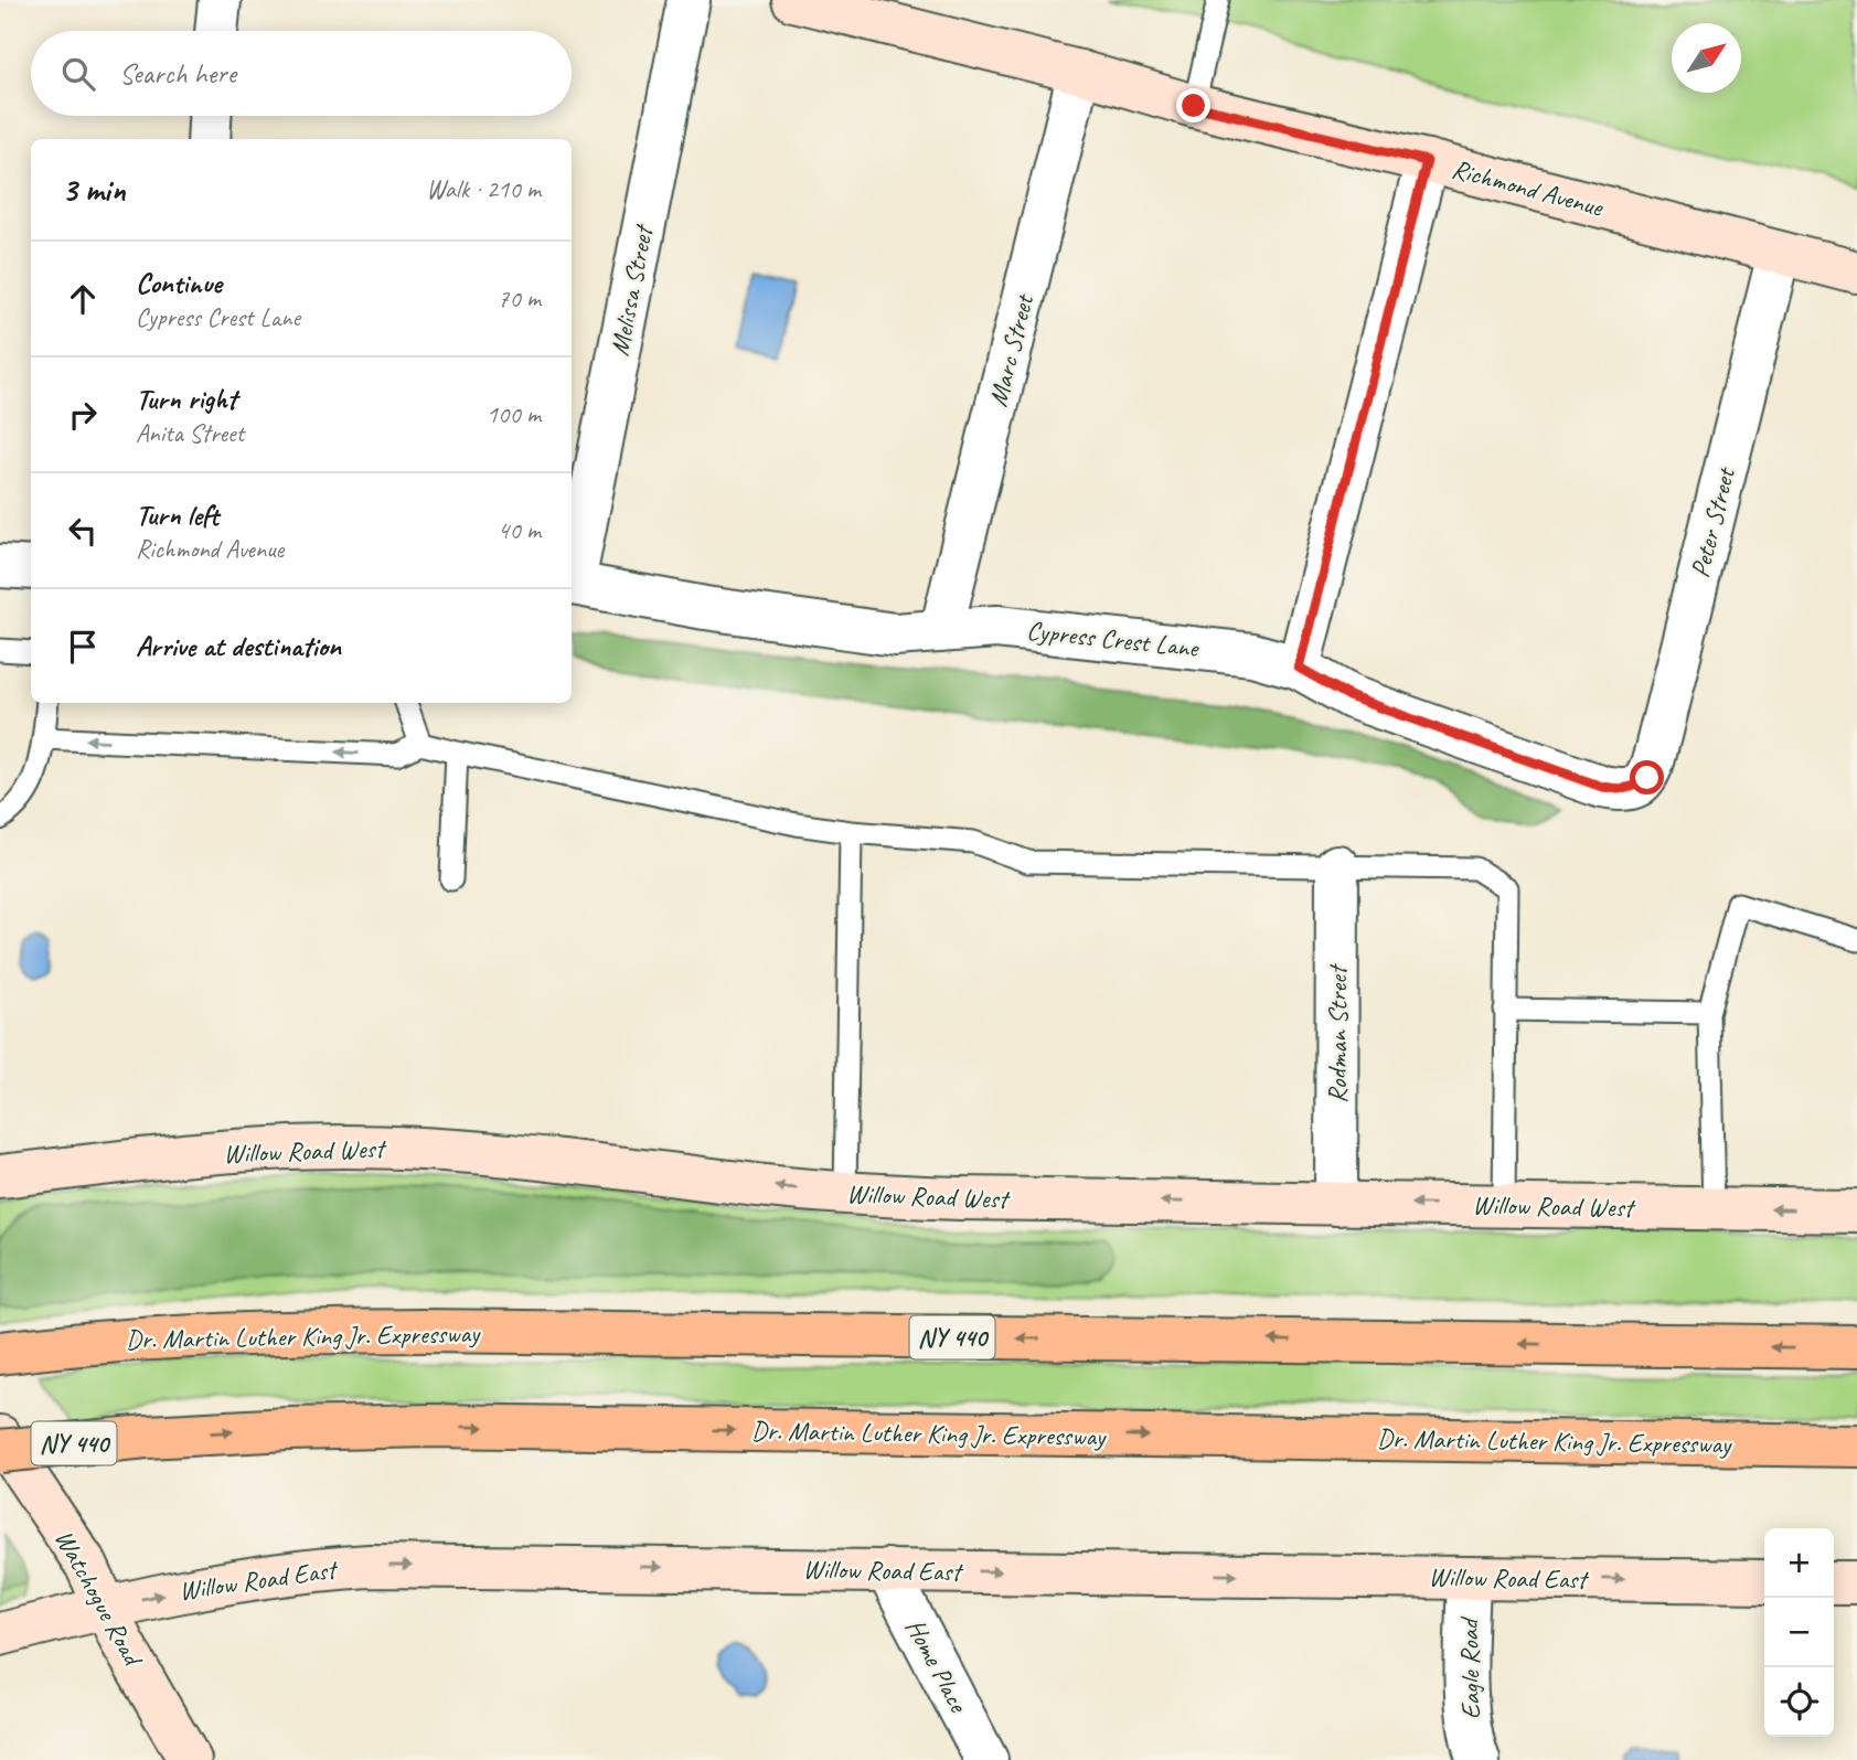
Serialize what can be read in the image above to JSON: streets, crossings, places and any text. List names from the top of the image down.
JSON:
{
  "streets": {
    "highway": ["Dr. Martin Luther King Jr. Expressway", "NY 440"],
    "main road": [
      "Richmond Avenue",
      "Willow Road West",
      "Willow Road East",
      "Watchogue Road"
    ],
    "street": [
      "Melissa Street",
      "Marc Street",
      "Peter Street",
      "Cypress Crest Lane",
      "Rodman Street",
      "Home Place",
      "Eagle Road"
    ]
  },
  "crossings": [
    ["Richmond Avenue", "Marc Street"],
    ["Richmond Avenue", "Peter Street"],
    ["Marc Street", "Cypress Crest Lane"],
    ["Peter Street", "Cypress Crest Lane"],
    ["Rodman Street", "Willow Road West"],
    ["Willow Road East", "Watchogue Road"],
    ["Willow Road East", "Home Place"],
    ["Willow Road East", "Eagle Road"]
  ],
  "one_way": ["Willow Road West", "Willow Road East"],
  "north": "top right",
  "page": {
    "search": "Search here",
    "heading": ["3 min", "Walk · 210 m"],
    "list": [
      ["Continue", "Cypress Crest Lane", "70 m"],
      ["Turn right", "Anita Street", "100 m"],
      ["Turn left", "Richmond Avenue", "40 m"],
      "Arrive at destination"
    ],
    "map_buttons": ["+", "−"]
  }
}
